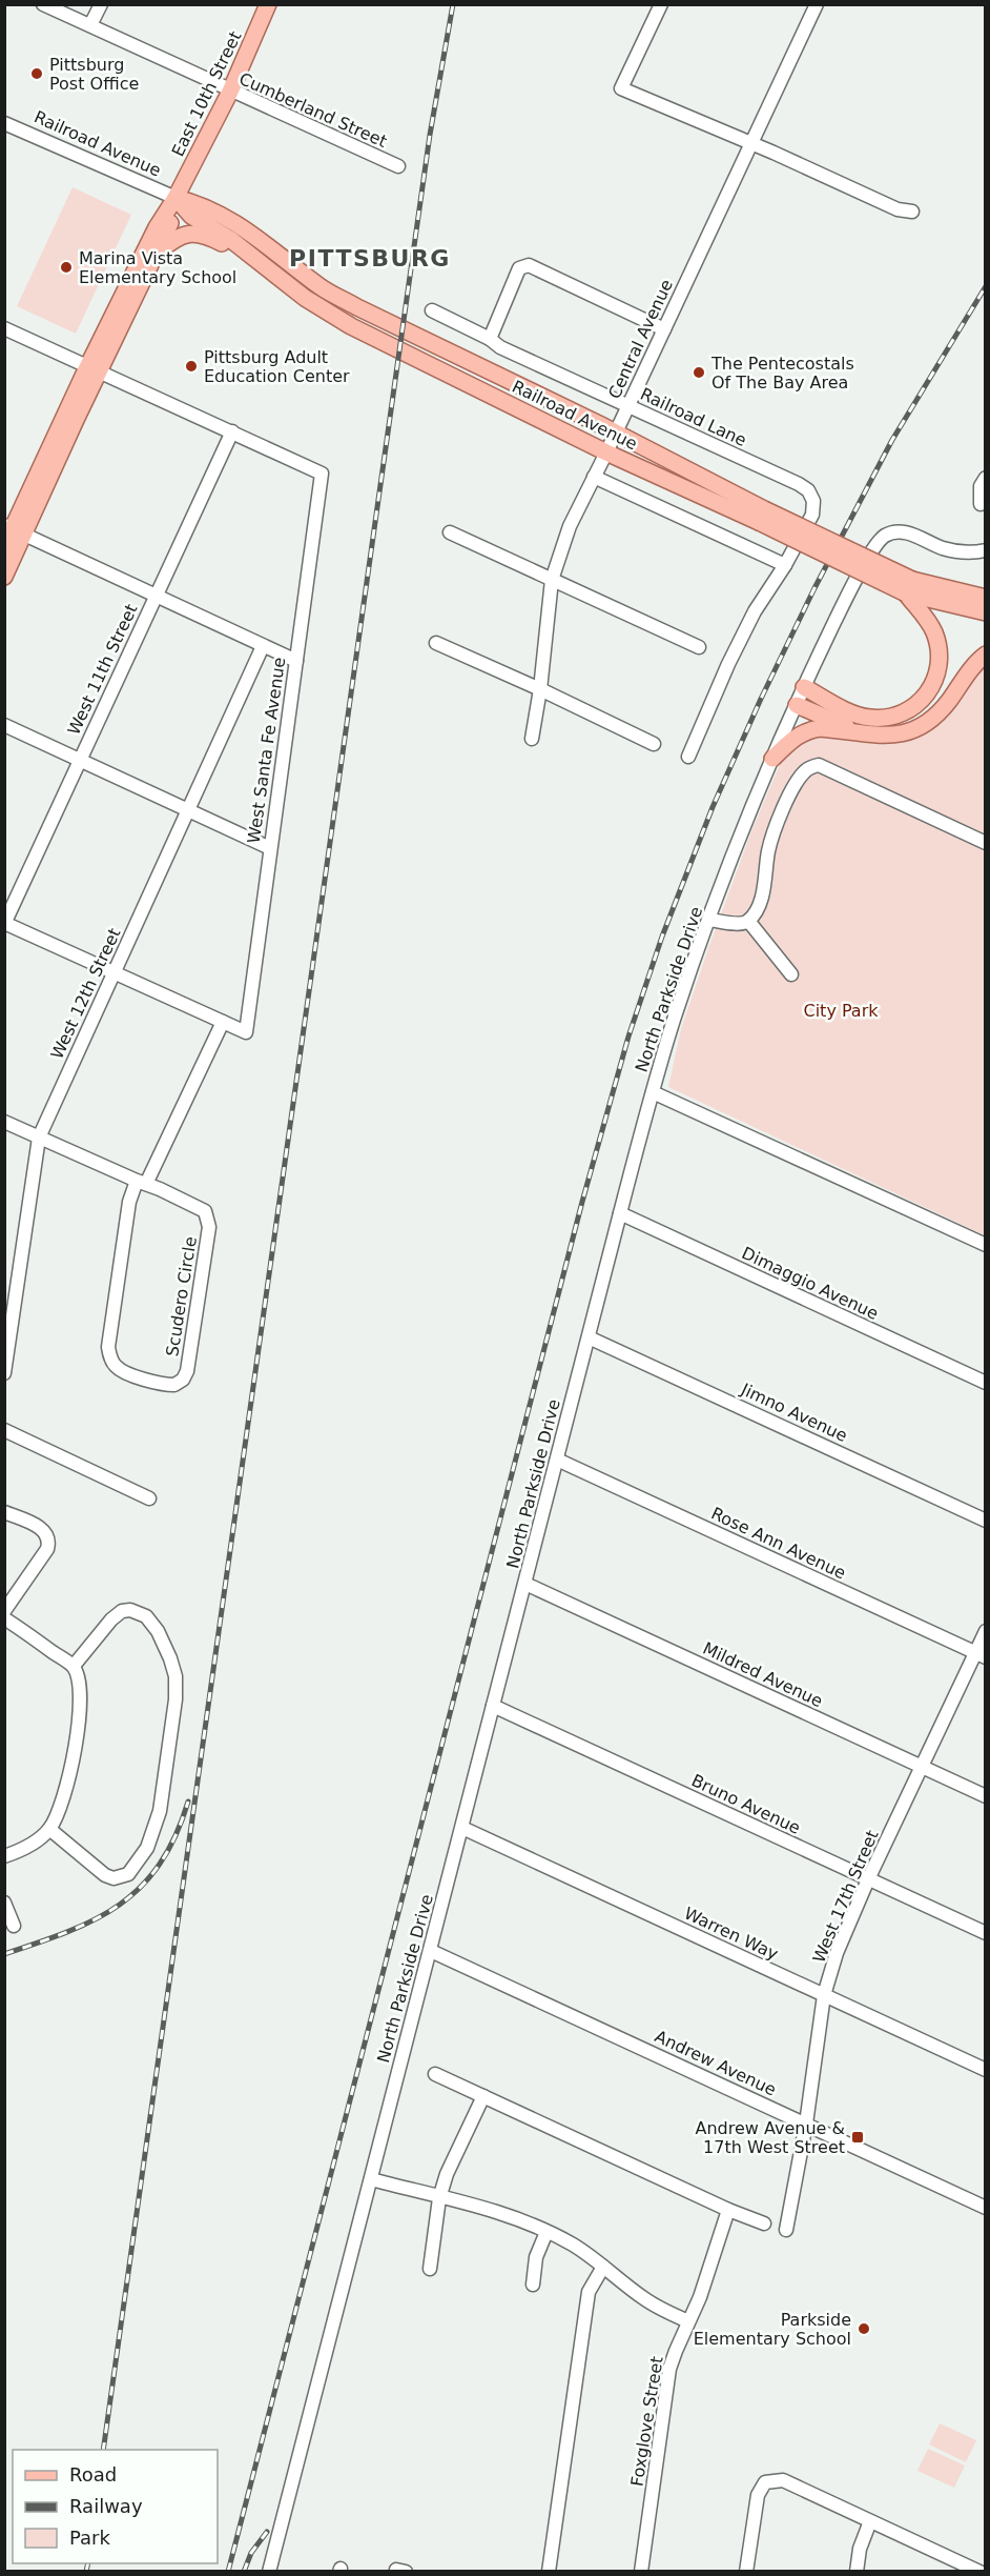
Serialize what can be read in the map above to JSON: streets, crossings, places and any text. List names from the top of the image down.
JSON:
{
  "streets": {
    "main road": ["East 10th Street", "Railroad Avenue"],
    "street": [
      "Cumberland Street",
      "Central Avenue",
      "Railroad Lane",
      "West 11th Street",
      "West Santa Fe Avenue",
      "North Parkside Drive",
      "West 12th Street",
      "Dimaggio Avenue",
      "Scudero Circle",
      "Jimno Avenue",
      "Rose Ann Avenue",
      "Mildred Avenue",
      "Bruno Avenue",
      "West 17th Street",
      "Warren Way",
      "Andrew Avenue",
      "Foxglove Street"
    ]
  },
  "crossings": [
    ["East 10th Street", "Cumberland Street"],
    ["East 10th Street", "Railroad Avenue"],
    ["Railroad Avenue", "Central Avenue"],
    ["Central Avenue", "Railroad Lane"],
    ["West 11th Street", "West Santa Fe Avenue"],
    ["North Parkside Drive", "Dimaggio Avenue"],
    ["North Parkside Drive", "Jimno Avenue"],
    ["North Parkside Drive", "Rose Ann Avenue"],
    ["North Parkside Drive", "Mildred Avenue"],
    ["North Parkside Drive", "Bruno Avenue"],
    ["North Parkside Drive", "Warren Way"],
    ["North Parkside Drive", "Andrew Avenue"],
    ["Rose Ann Avenue", "West 17th Street"],
    ["Mildred Avenue", "West 17th Street"],
    ["Bruno Avenue", "West 17th Street"],
    ["West 17th Street", "Warren Way"],
    ["West 17th Street", "Andrew Avenue"]
  ],
  "districts": ["PITTSBURG"],
  "parks": ["City Park"],
  "places": {
    "other": [
      "Pittsburg Post Office",
      "Marina Vista Elementary School",
      "Pittsburg Adult Education Center",
      "The Pentecostals Of The Bay Area",
      "Parkside Elementary School"
    ],
    "transit": ["Andrew Avenue & 17th West Street"]
  },
  "legend": ["Road", "Railway", "Park"]
}
